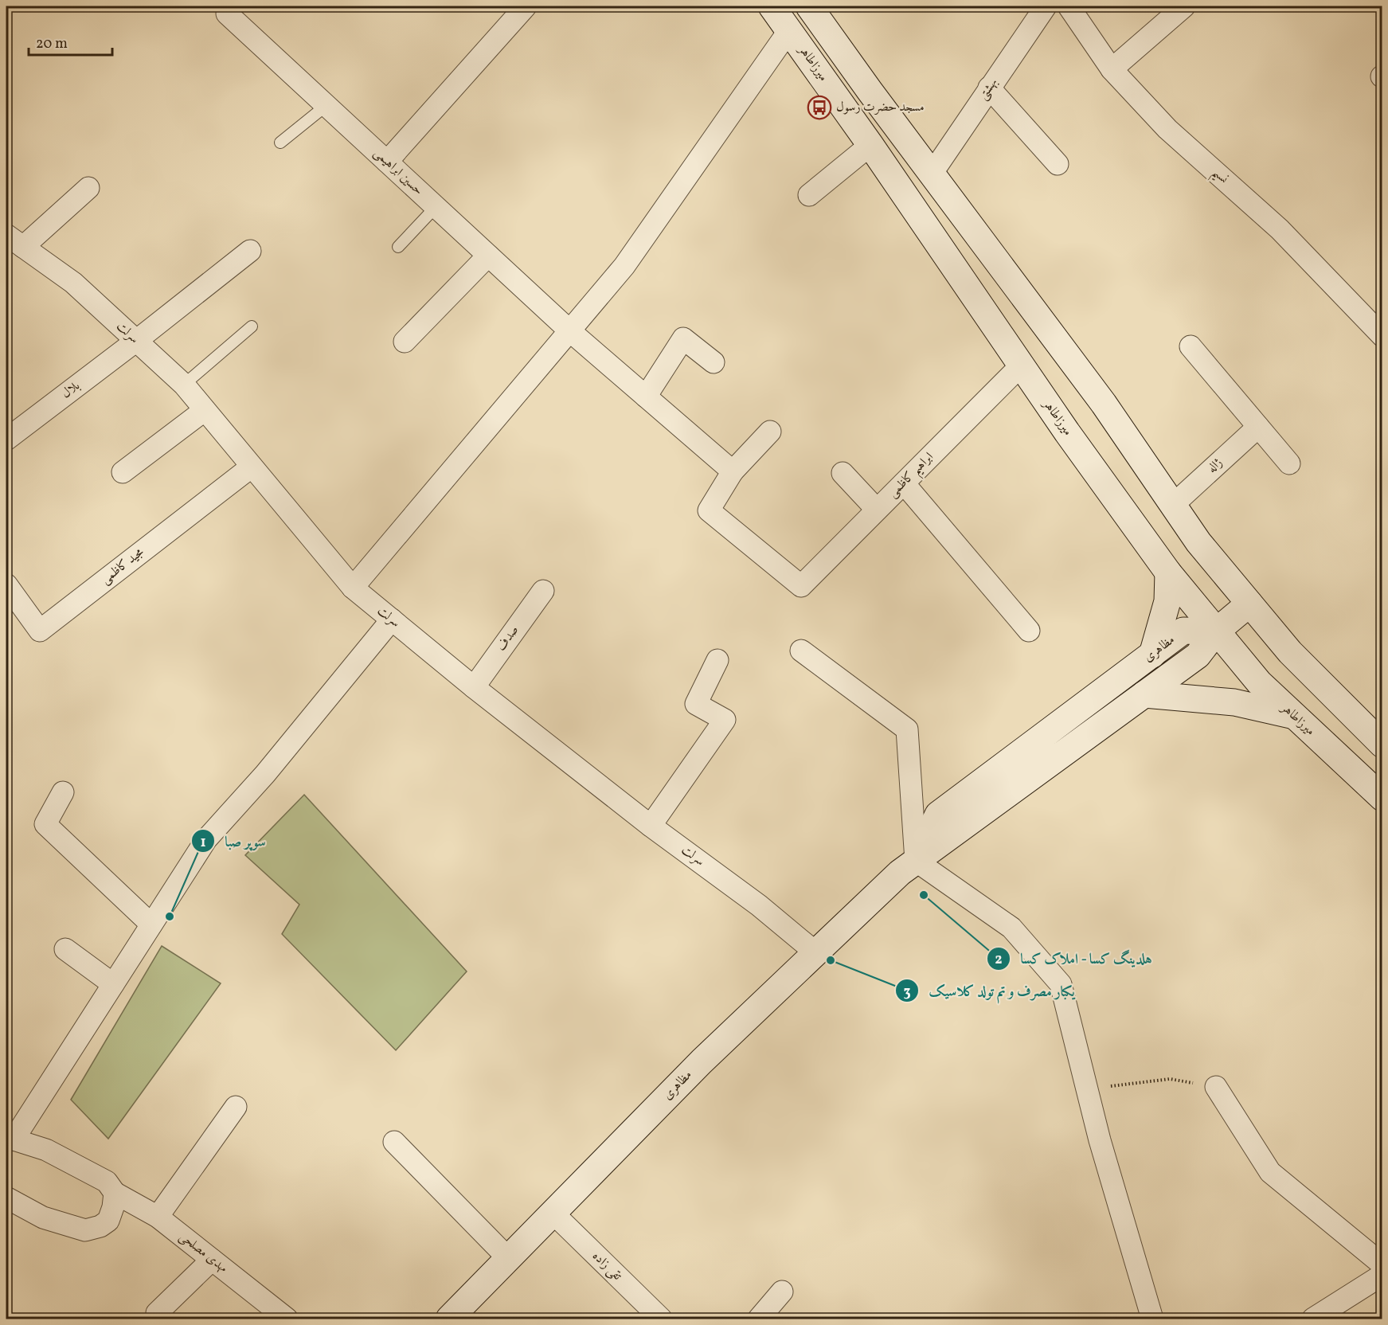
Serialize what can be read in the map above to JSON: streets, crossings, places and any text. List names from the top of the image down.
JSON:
{
  "streets": {
    "main road": ["میرزاطاهر", "مظاهری"],
    "street": [
      "بهشتی",
      "حسین ابراهیمی",
      "نسیم",
      "سرلت",
      "بلال",
      "ژاله",
      "ابراهیم کاظمی",
      "مجید کاظمی",
      "صدف",
      "مهدی مصلحی",
      "تقی زاده"
    ]
  },
  "crossings": [
    ["میرزاطاهر", "ابراهیم کاظمی"],
    ["میرزاطاهر", "مظاهری"],
    ["حسین ابراهیمی", "ابراهیم کاظمی"],
    ["سرلت", "بلال"],
    ["سرلت", "مجید کاظمی"],
    ["سرلت", "صدف"],
    ["سرلت", "مظاهری"],
    ["مظاهری", "تقی زاده"]
  ],
  "places": {
    "bus stop": ["مسجد حضرت رسول"],
    "other": ["هلدینگ کسا - املاک کسا", "سوپر صبا", "یکبار مصرف و تم تولد کلاسیک"]
  },
  "scale_bar": "20 m"
}
